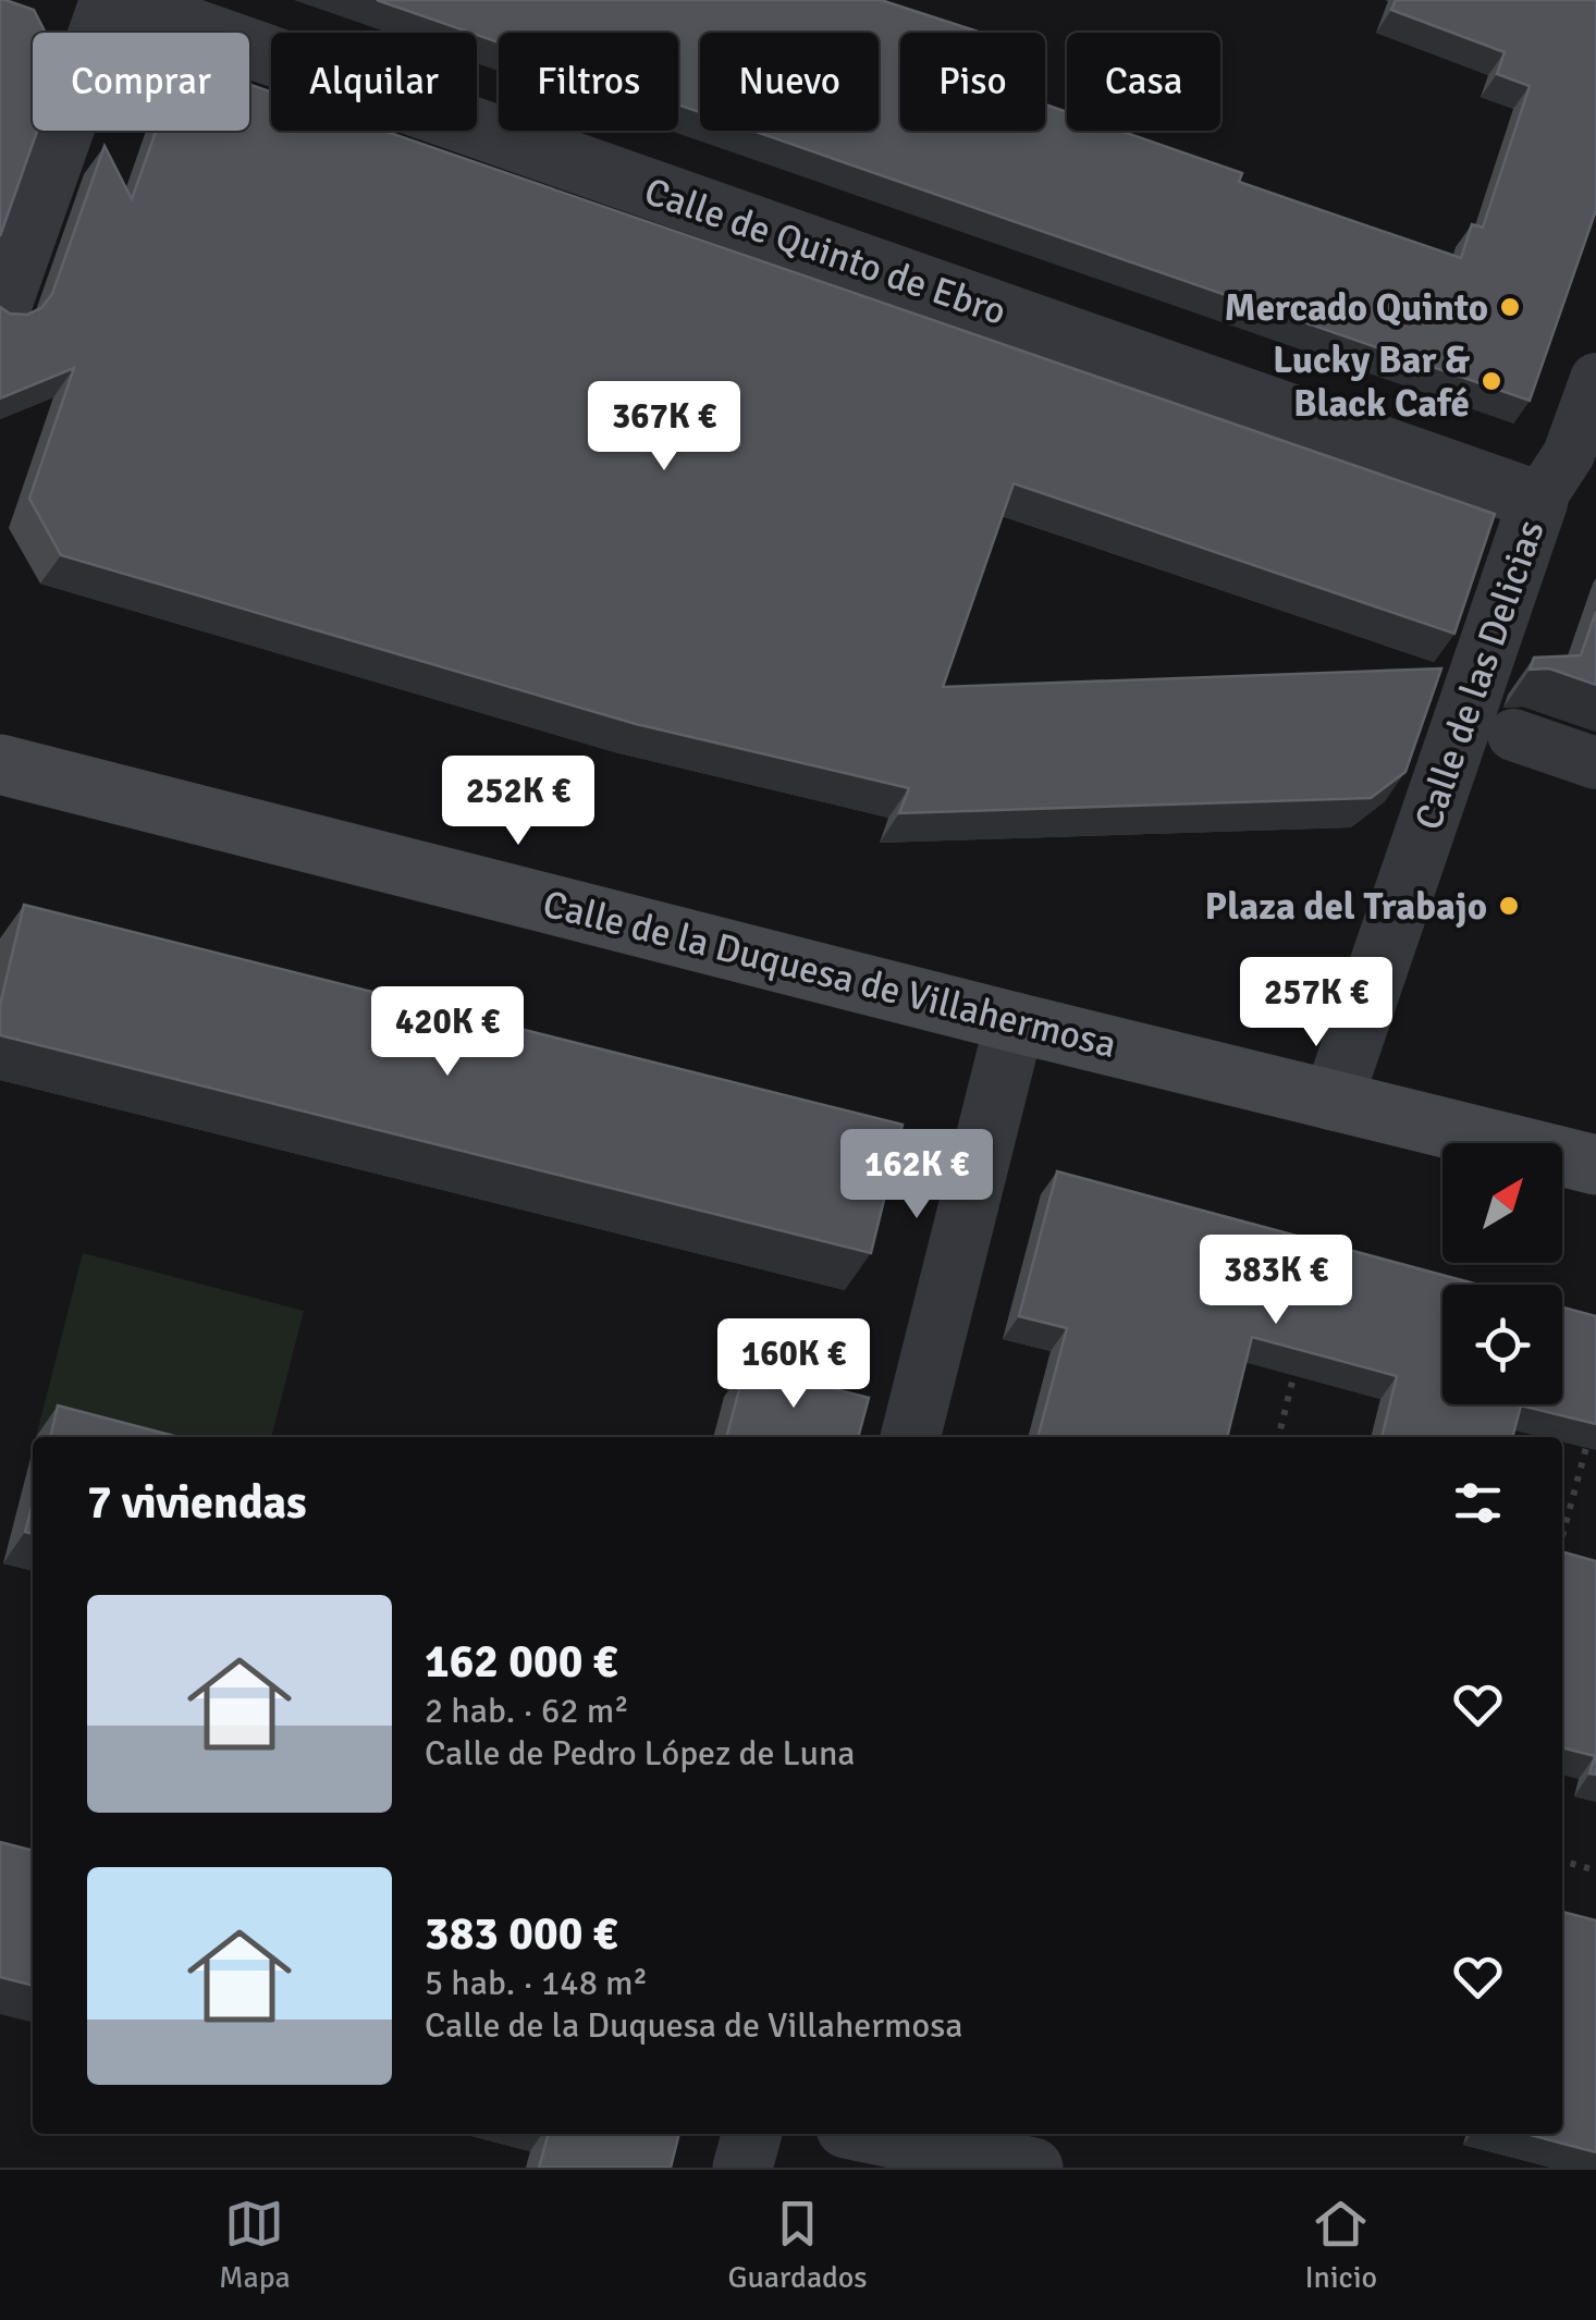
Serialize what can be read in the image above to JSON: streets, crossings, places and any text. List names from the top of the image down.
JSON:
{
  "streets": {
    "main road": ["Calle de la Duquesa de Villahermosa"],
    "street": ["Calle de Quinto de Ebro", "Calle de las Delicias"]
  },
  "crossings": [
    ["Calle de Quinto de Ebro", "Calle de las Delicias"],
    ["Calle de las Delicias", "Calle de la Duquesa de Villahermosa"]
  ],
  "places": ["Mercado Quinto", "Lucky Bar & Black Café", "Plaza del Trabajo"],
  "north": "top right",
  "page": {
    "chip": [
      "Comprar",
      "Alquilar",
      "Filtros",
      "Nuevo",
      "Piso",
      "Casa"
    ],
    "price": [
      "367K €",
      "252K €",
      "257K €",
      "420K €",
      "162K €",
      "383K €",
      "160K €"
    ],
    "heading": "7 viviendas",
    "list": [
      {
        "name": "162 000 €",
        "note": "2 hab. · 62 m² · Calle de Pedro López de Luna"
      },
      {
        "name": "383 000 €",
        "note": "5 hab. · 148 m² · Calle de la Duquesa de Villahermosa"
      }
    ],
    "tabs": ["Mapa", "Guardados", "Inicio"]
  }
}
